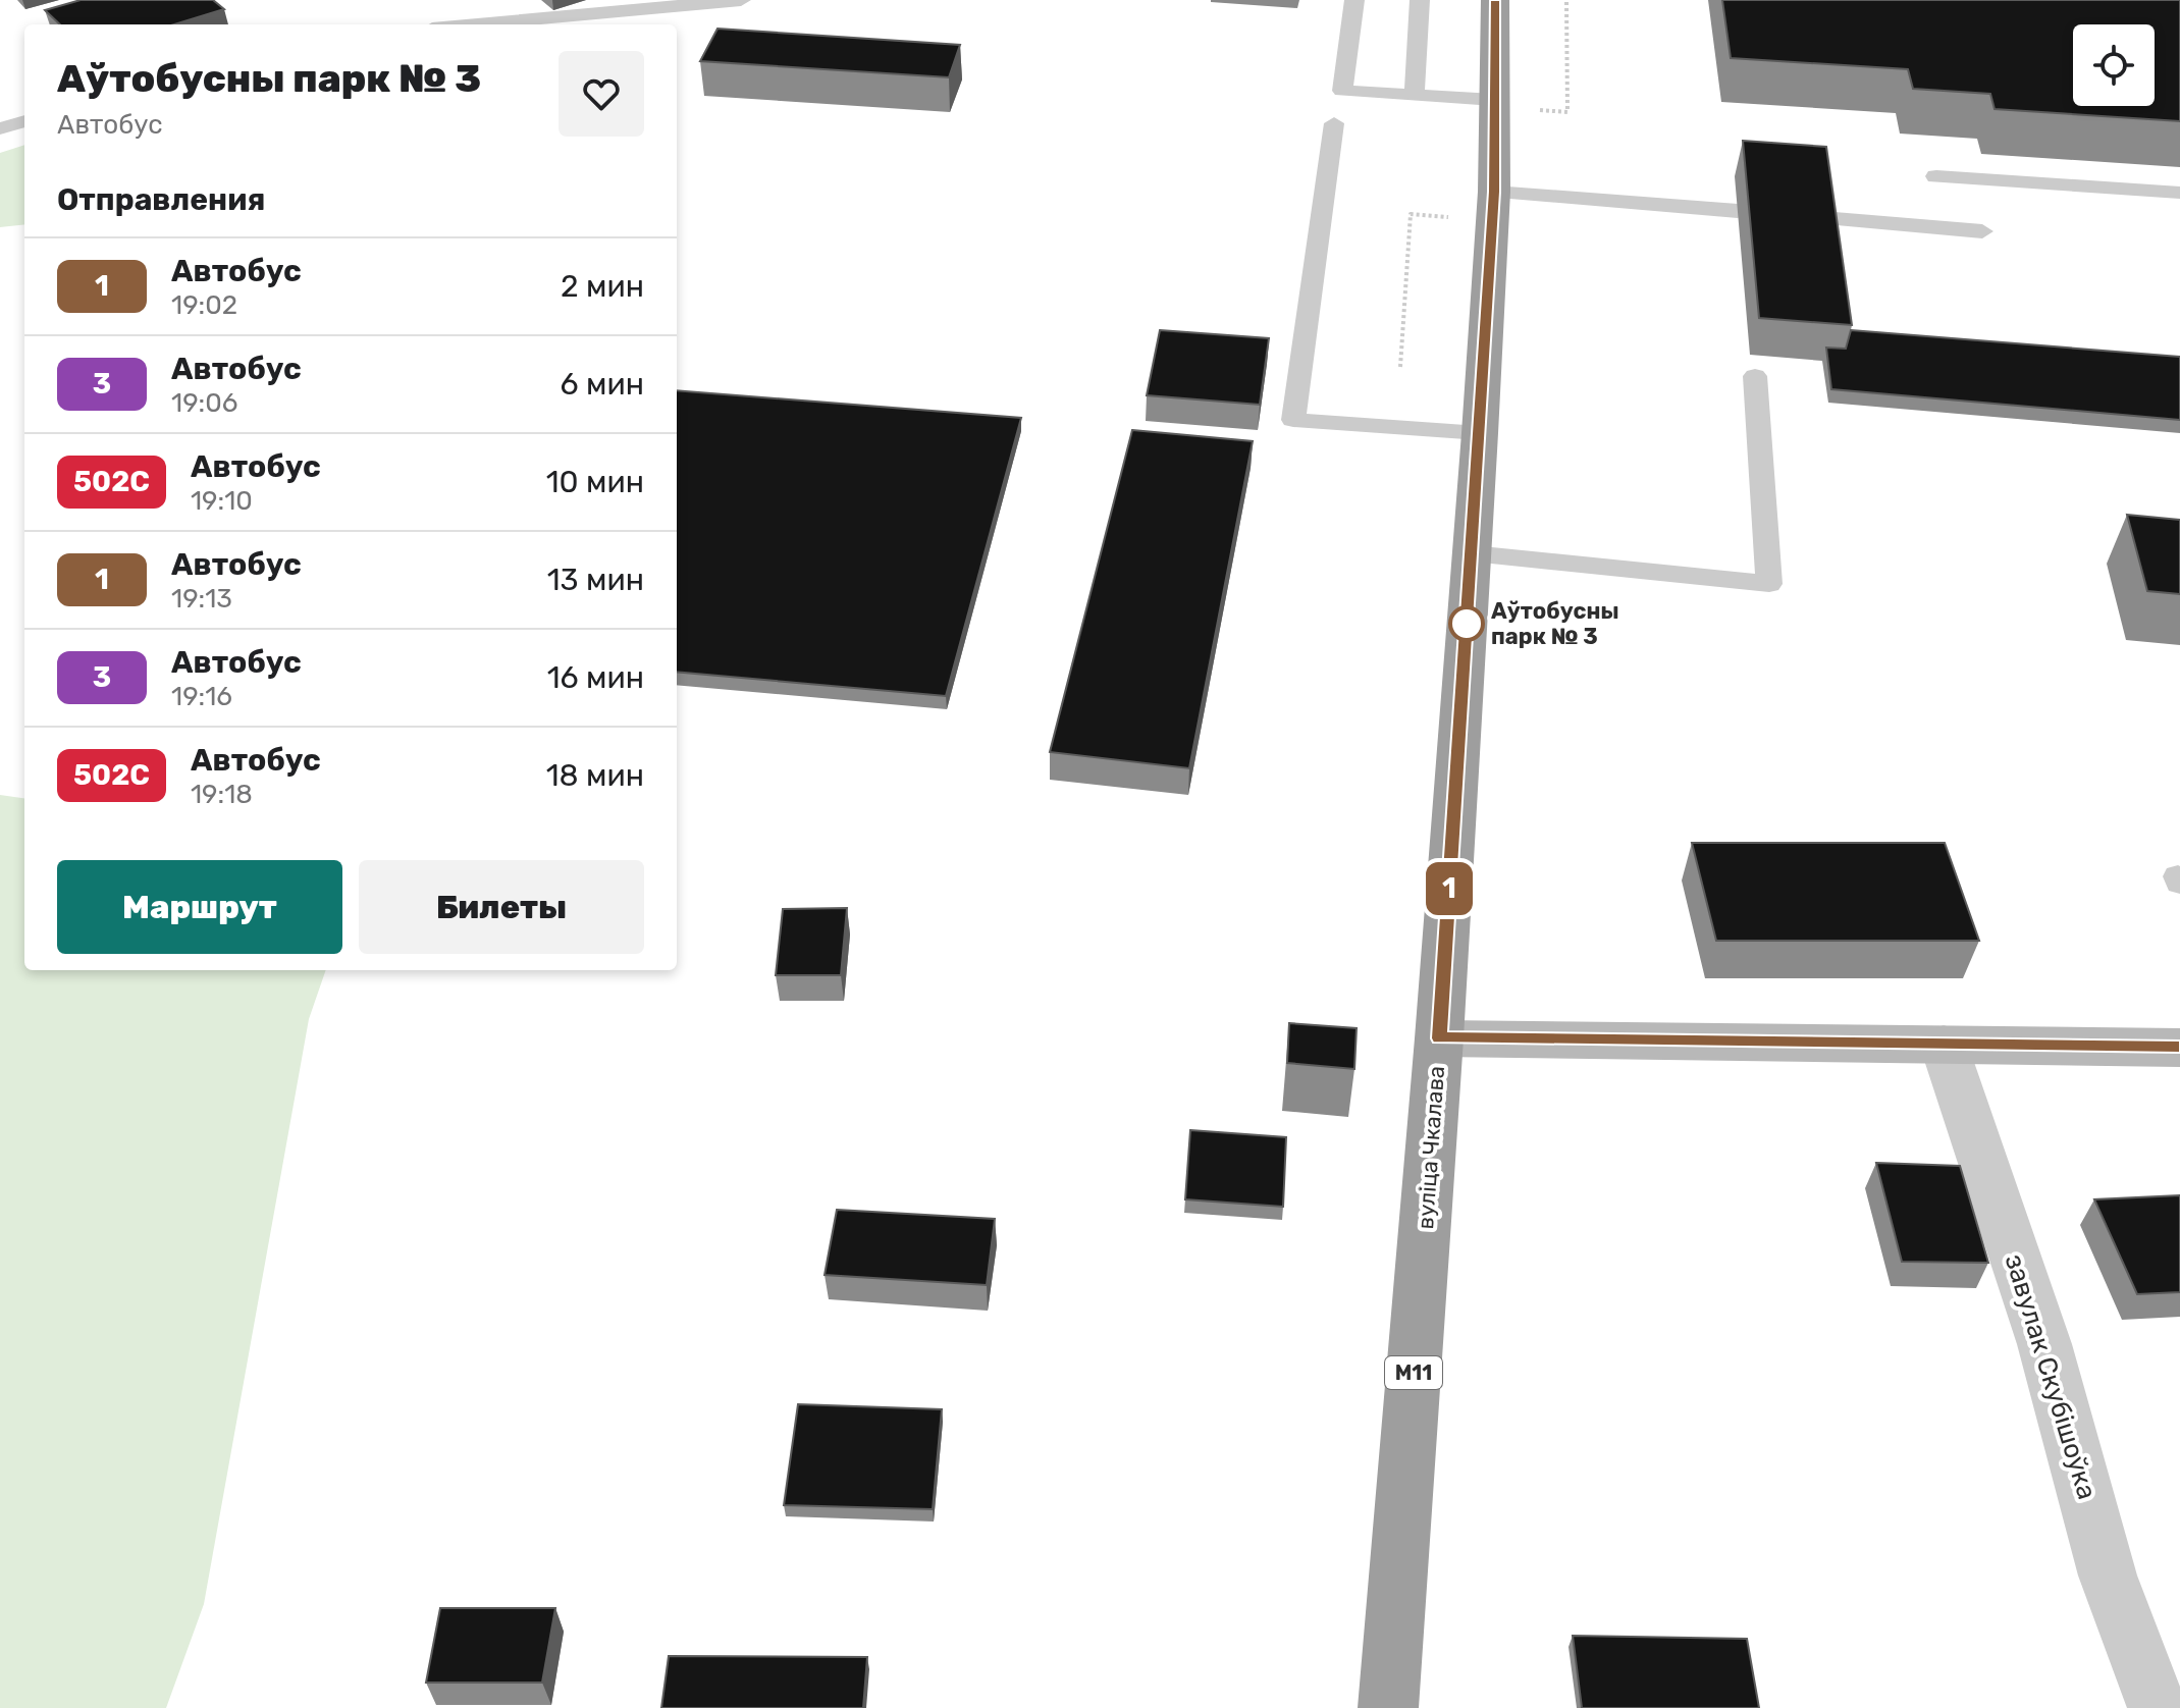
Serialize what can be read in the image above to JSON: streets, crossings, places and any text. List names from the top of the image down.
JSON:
{
  "streets": {
    "highway": ["вуліца Чкалава", "М11"],
    "street": ["завулак Скубішоўка"]
  },
  "places": ["Аўтобусны парк № 3"],
  "lines": ["bus line 1"],
  "page": {
    "on_map": "1",
    "heading": [
      ["Аўтобусны парк № 3", "Автобус"],
      "Отправления"
    ],
    "list": [
      {
        "mark": "1",
        "name": "Автобус",
        "note": "19:02",
        "value": "2 мин"
      },
      {
        "mark": "3",
        "name": "Автобус",
        "note": "19:06",
        "value": "6 мин"
      },
      {
        "mark": "502С",
        "name": "Автобус",
        "note": "19:10",
        "value": "10 мин"
      },
      {
        "mark": "1",
        "name": "Автобус",
        "note": "19:13",
        "value": "13 мин"
      },
      {
        "mark": "3",
        "name": "Автобус",
        "note": "19:16",
        "value": "16 мин"
      },
      {
        "mark": "502С",
        "name": "Автобус",
        "note": "19:18",
        "value": "18 мин"
      }
    ],
    "buttons": ["Маршрут", "Билеты"]
  }
}
